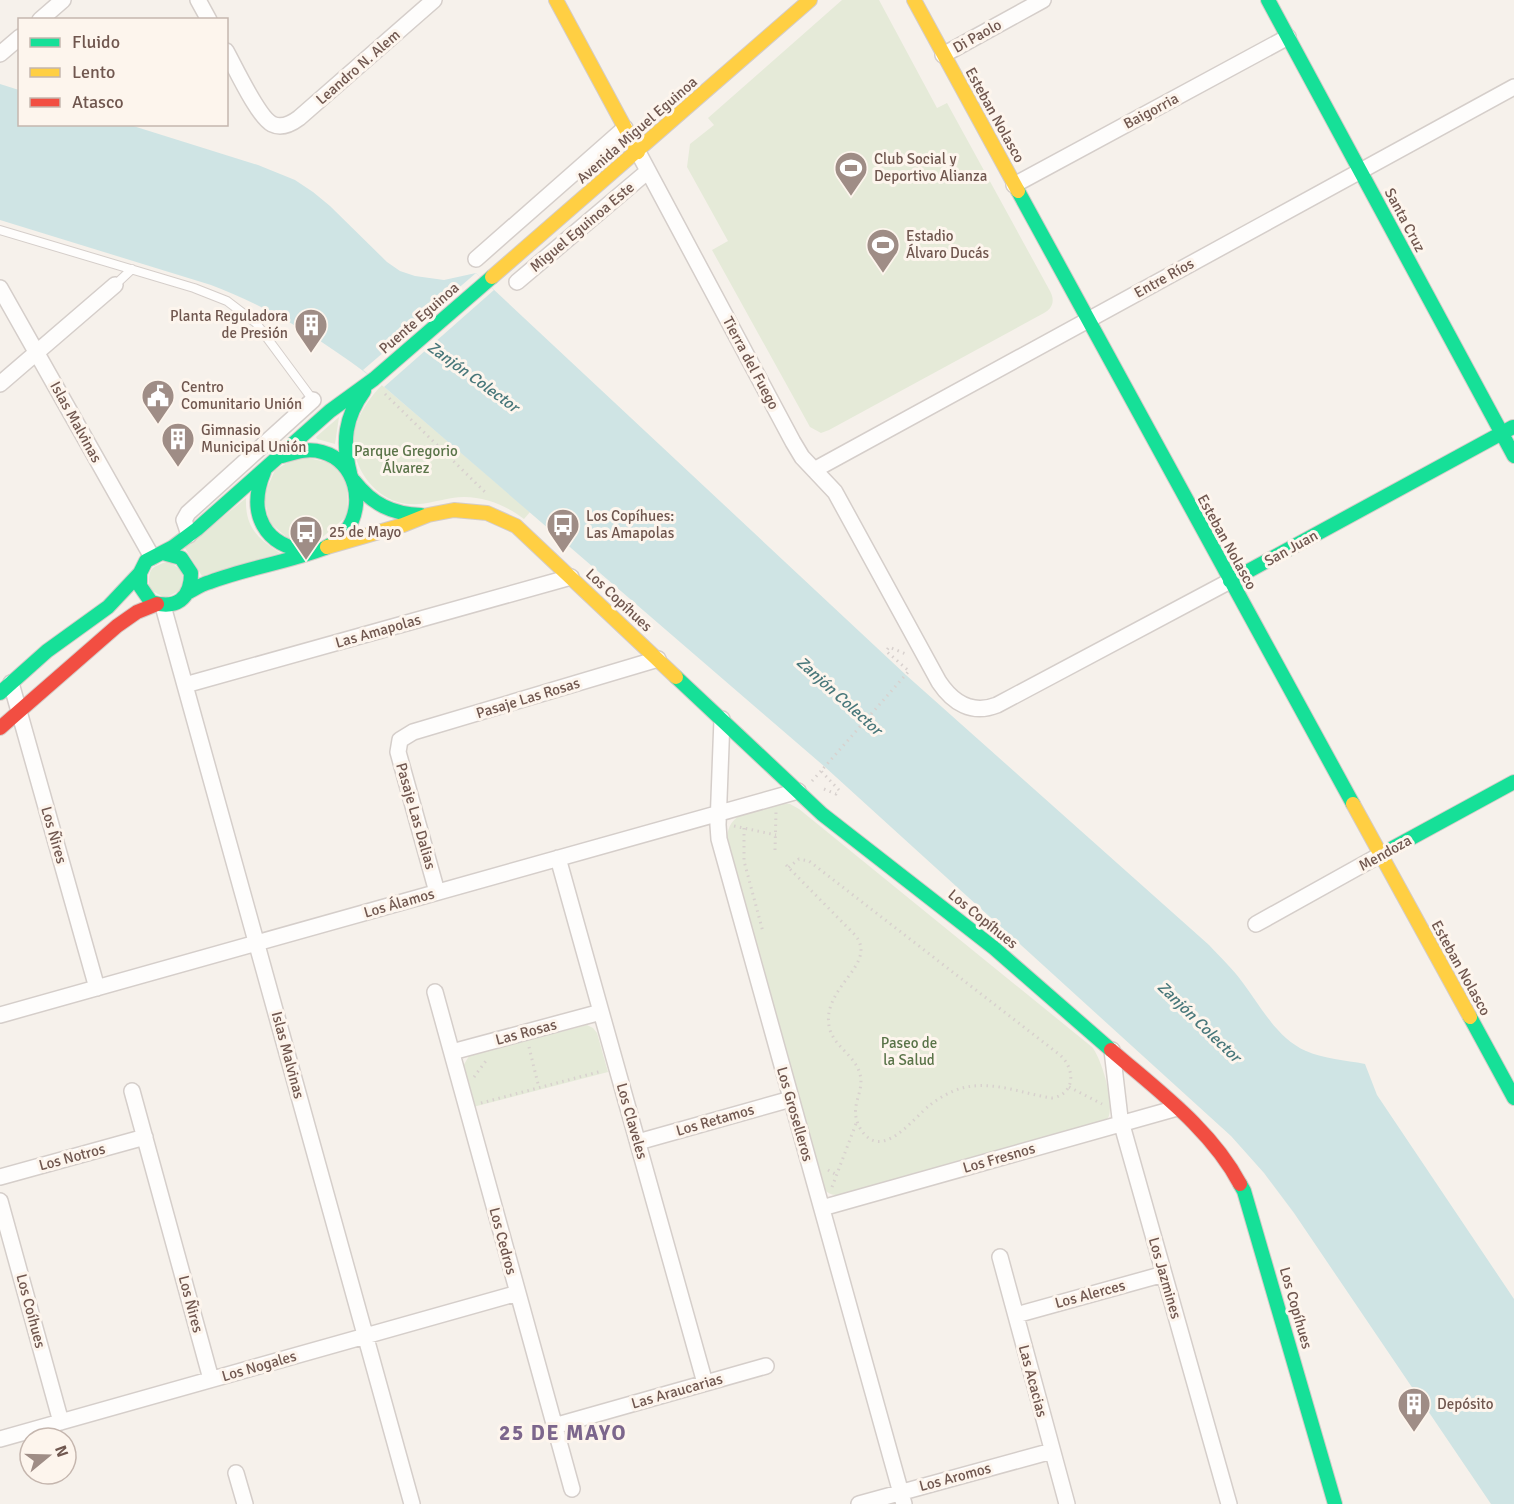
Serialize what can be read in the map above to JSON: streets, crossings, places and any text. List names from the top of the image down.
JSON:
{
  "streets": {
    "main road": [
      "Esteban Nolasco",
      "Avenida Miguel Eguinoa",
      "Santa Cruz",
      "Puente Eguinoa",
      "Tierra del Fuego",
      "San Juan",
      "Los Copíhues",
      "Mendoza"
    ],
    "street": [
      "Di Paolo",
      "Leandro N. Alem",
      "Baigorria",
      "Miguel Eguinoa Este",
      "Entre Ríos",
      "Islas Malvinas",
      "Las Amapolas",
      "Pasaje Las Rosas",
      "Pasaje Las Dalias",
      "Los Ñires",
      "Los Álamos",
      "Las Rosas",
      "Los Groselleros",
      "Los Retamos",
      "Los Claveles",
      "Los Notros",
      "Los Fresnos",
      "Los Cedros",
      "Los Jazmines",
      "Los Alerces",
      "Los Coíhues",
      "Los Nogales",
      "Las Acacias",
      "Las Araucarias",
      "Los Aromos"
    ]
  },
  "crossings": [
    ["Di Paolo", "Esteban Nolasco"],
    ["Baigorria", "Esteban Nolasco"],
    ["Baigorria", "Santa Cruz"],
    ["Esteban Nolasco", "Entre Ríos"],
    ["Esteban Nolasco", "San Juan"],
    ["Esteban Nolasco", "Mendoza"],
    ["Avenida Miguel Eguinoa", "Puente Eguinoa"],
    ["Avenida Miguel Eguinoa", "Tierra del Fuego"],
    ["Santa Cruz", "Entre Ríos"],
    ["Santa Cruz", "San Juan"],
    ["Miguel Eguinoa Este", "Tierra del Fuego"],
    ["Entre Ríos", "Tierra del Fuego"],
    ["Tierra del Fuego", "San Juan"],
    ["Islas Malvinas", "Las Amapolas"],
    ["Islas Malvinas", "Los Álamos"],
    ["Islas Malvinas", "Los Nogales"],
    ["Los Copíhues", "Las Amapolas"],
    ["Los Copíhues", "Pasaje Las Rosas"],
    ["Los Copíhues", "Los Álamos"],
    ["Los Copíhues", "Los Groselleros"],
    ["Los Copíhues", "Los Fresnos"],
    ["Los Copíhues", "Los Jazmines"],
    ["Pasaje Las Rosas", "Pasaje Las Dalias"],
    ["Pasaje Las Dalias", "Los Álamos"],
    ["Los Ñires", "Los Álamos"],
    ["Los Ñires", "Los Notros"],
    ["Los Ñires", "Los Nogales"],
    ["Los Álamos", "Los Groselleros"],
    ["Los Álamos", "Los Claveles"],
    ["Las Rosas", "Los Claveles"],
    ["Las Rosas", "Los Cedros"],
    ["Los Groselleros", "Los Retamos"],
    ["Los Groselleros", "Los Fresnos"],
    ["Los Groselleros", "Los Aromos"],
    ["Los Retamos", "Los Claveles"],
    ["Los Claveles", "Las Araucarias"],
    ["Los Fresnos", "Los Jazmines"],
    ["Los Cedros", "Los Nogales"],
    ["Los Cedros", "Las Araucarias"],
    ["Los Jazmines", "Los Alerces"],
    ["Los Alerces", "Las Acacias"],
    ["Los Coíhues", "Los Nogales"],
    ["Las Acacias", "Los Aromos"]
  ],
  "districts": ["25 DE MAYO"],
  "water": ["Zanjón Colector"],
  "parks": ["Parque Gregorio Álvarez", "Paseo de la Salud"],
  "places": {
    "sports": ["Club Social y Deportivo Alianza", "Estadio Álvaro Ducás"],
    "building": ["Planta Reguladora de Presión", "Gimnasio Municipal Unión", "Depósito"],
    "public building": ["Centro Comunitario Unión"],
    "bus stop": ["Los Copíhues: Las Amapolas", "25 de Mayo"]
  },
  "legend": ["Fluido", "Lento", "Atasco"],
  "north": "right"
}
